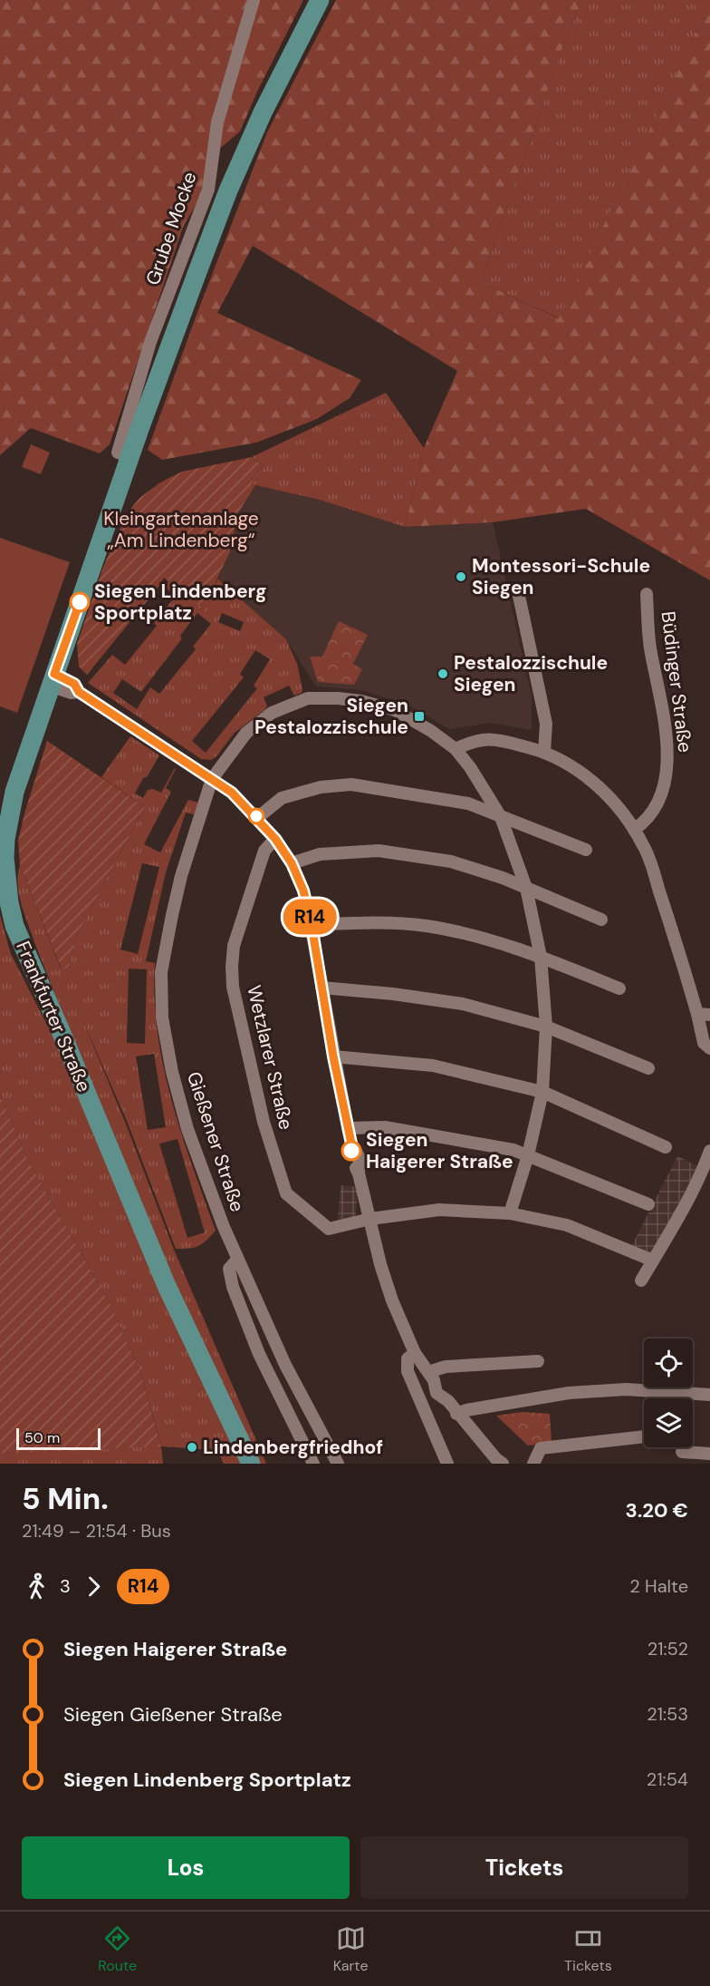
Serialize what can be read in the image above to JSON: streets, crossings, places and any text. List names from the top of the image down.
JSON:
{
  "streets": {
    "main road": ["Frankfurter Straße"],
    "street": [
      "Grube Mocke",
      "Büdinger Straße",
      "Wetzlarer Straße",
      "Gießener Straße"
    ]
  },
  "crossings": [
    ["Grube Mocke", "Frankfurter Straße"]
  ],
  "parks": ["Kleingartenanlage „Am Lindenberg“"],
  "places": {
    "other": [
      "Montessori-Schule Siegen",
      "Siegen Lindenberg Sportplatz",
      "Pestalozzischule Siegen",
      "Siegen Haigerer Straße",
      "Lindenbergfriedhof"
    ],
    "transit": ["Siegen Pestalozzischule"]
  },
  "lines": ["bus line R14"],
  "scale_bar": "50 m",
  "page": {
    "on_map": "R14",
    "scale": "50 m",
    "heading": ["5 Min.", "21:49 – 21:54 · Bus", "3.20 €"],
    "legs": ["3", "R14", "2 Halte"],
    "list": [
      {
        "name": "Siegen Haigerer Straße",
        "value": "21:52"
      },
      {
        "name": "Siegen Gießener Straße",
        "value": "21:53"
      },
      {
        "name": "Siegen Lindenberg Sportplatz",
        "value": "21:54"
      }
    ],
    "buttons": ["Los", "Tickets"],
    "tabs": ["Route", "Karte", "Tickets"]
  }
}
